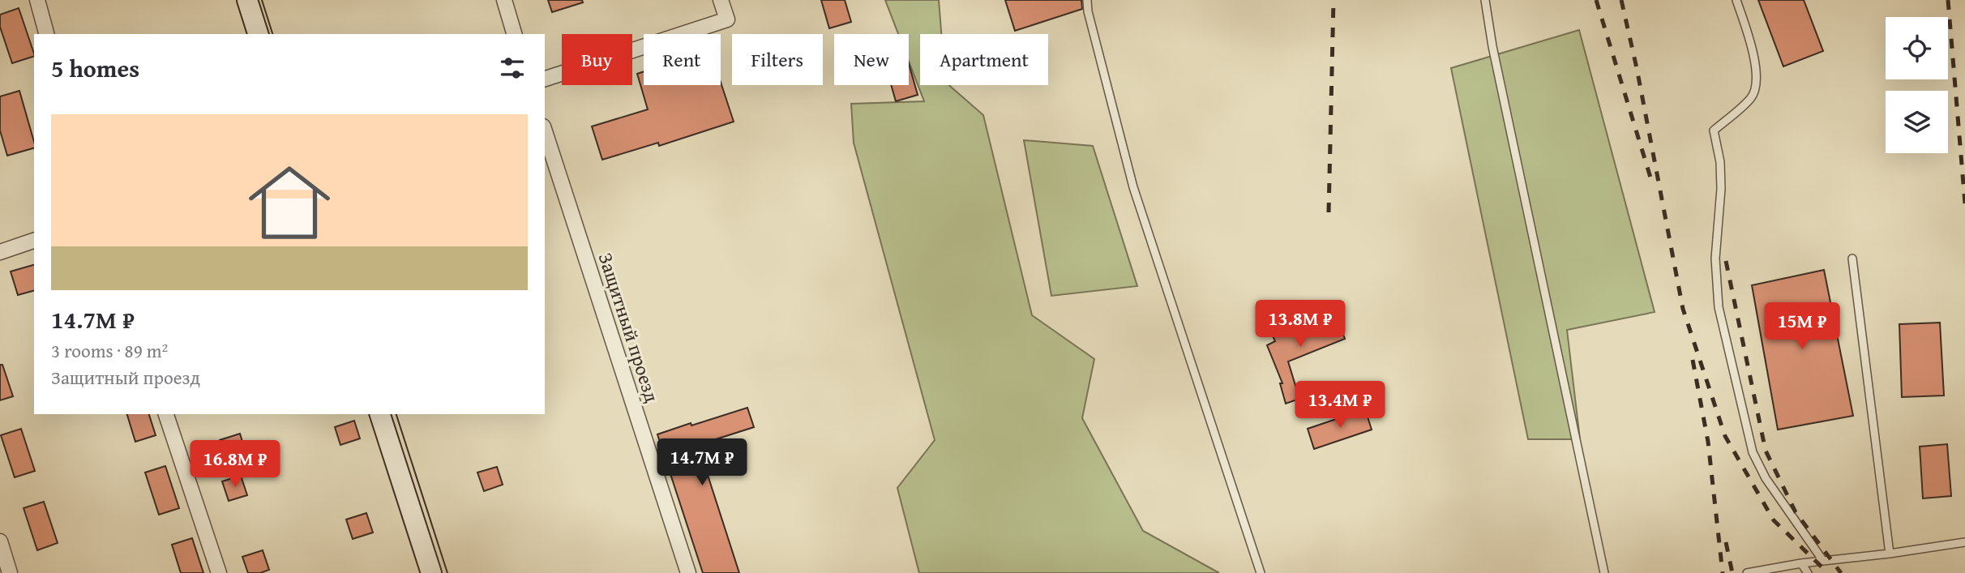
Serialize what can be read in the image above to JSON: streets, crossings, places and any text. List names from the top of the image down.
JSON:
{
  "streets": {
    "street": ["Защитный проезд"]
  },
  "page": {
    "chip": [
      "Buy",
      "Rent",
      "Filters",
      "New",
      "Apartment"
    ],
    "heading": "5 homes",
    "list": [
      {
        "name": "14.7M ₽",
        "note": "3 rooms · 89 m² · Защитный проезд"
      }
    ],
    "price": [
      "13.8M ₽",
      "15M ₽",
      "13.4M ₽",
      "14.7M ₽",
      "16.8M ₽"
    ]
  }
}
